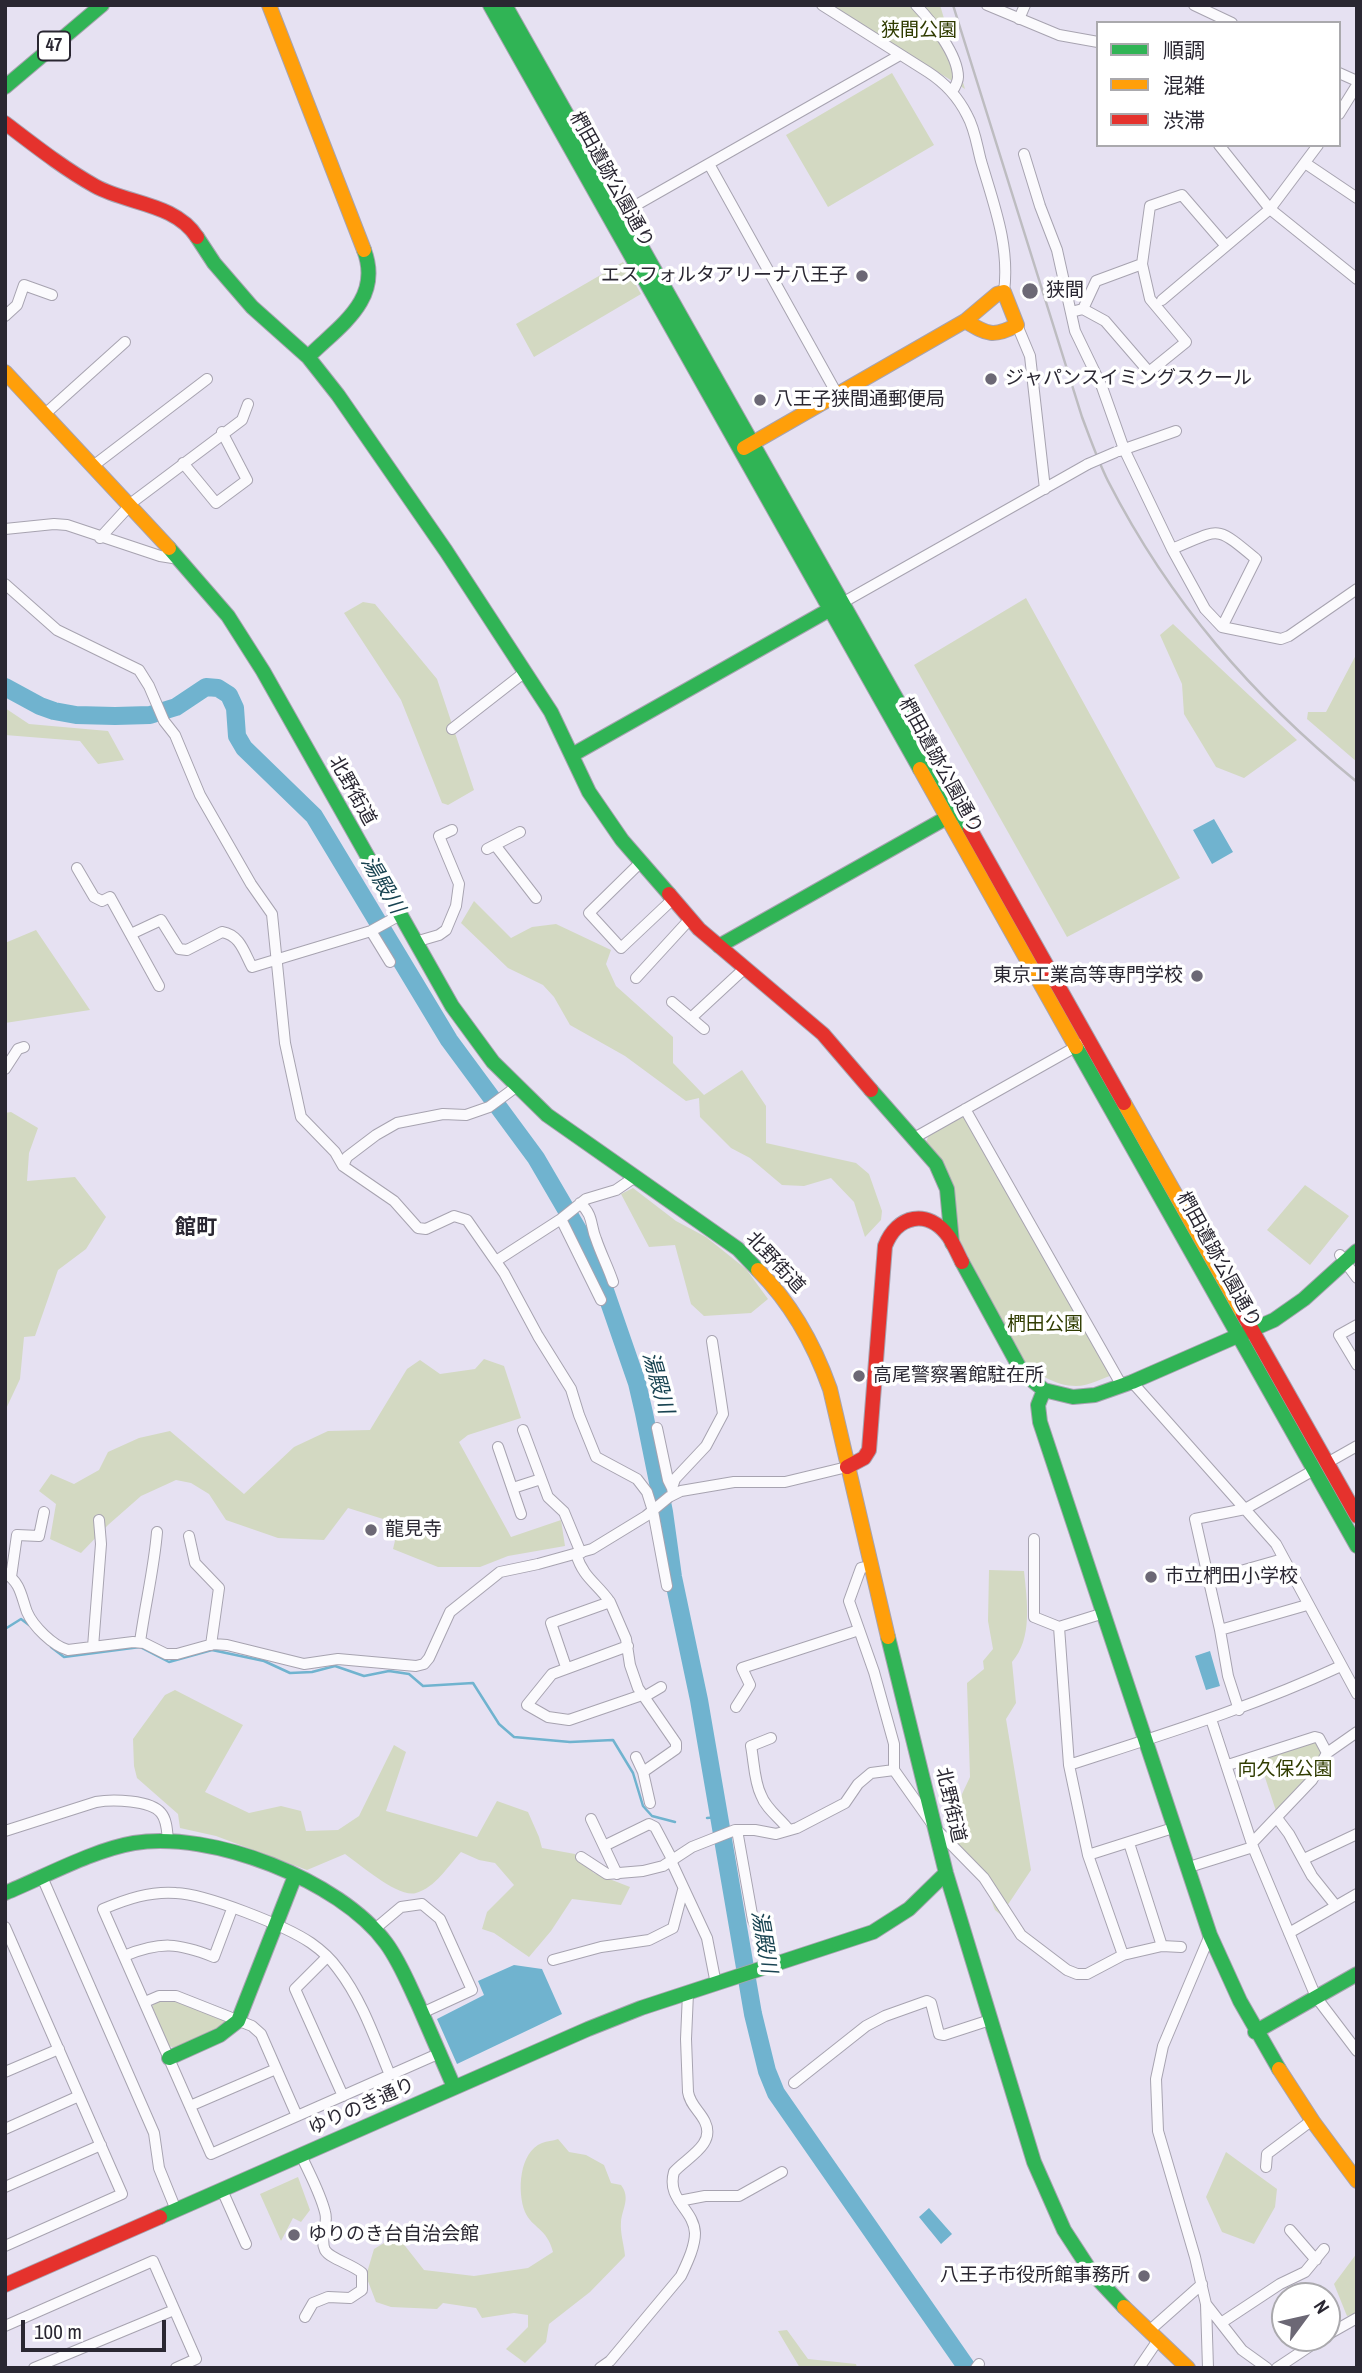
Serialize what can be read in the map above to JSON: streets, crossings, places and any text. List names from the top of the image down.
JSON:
{
  "streets": {
    "street": [
      "47",
      "椚田遺跡公園通り",
      "北野街道",
      "ゆりのき通り"
    ]
  },
  "crossings": [
    ["北野街道", "ゆりのき通り"]
  ],
  "districts": ["館町"],
  "water": ["湯殿川"],
  "parks": ["狭間公園", "椚田公園", "向久保公園"],
  "places": [
    "エスフォルタアリーナ八王子",
    "狭間",
    "ジャパンスイミングスクール",
    "八王子狭間通郵便局",
    "東京工業高等専門学校",
    "高尾警察署館駐在所",
    "龍見寺",
    "市立椚田小学校",
    "ゆりのき台自治会館",
    "八王子市役所館事務所"
  ],
  "legend": ["順調", "混雑", "渋滞"],
  "scale_bar": "100 m",
  "north": "top right"
}
